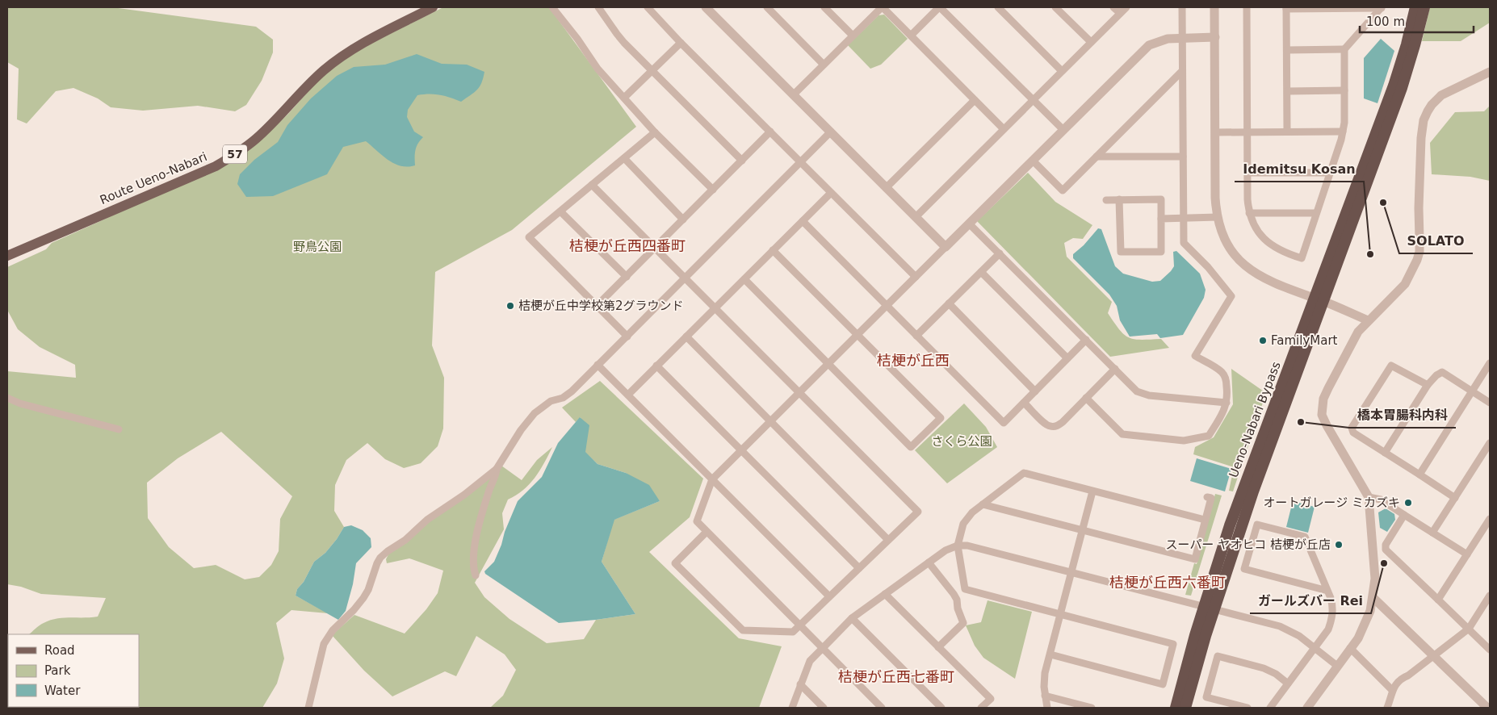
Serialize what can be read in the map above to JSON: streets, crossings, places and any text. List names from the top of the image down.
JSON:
{
  "streets": {
    "highway": ["Ueno-Nabari Bypass"],
    "main road": ["57", "Route Ueno-Nabari"]
  },
  "districts": [
    "桔梗が丘西四番町",
    "桔梗が丘西",
    "桔梗が丘西六番町",
    "桔梗が丘西七番町"
  ],
  "parks": ["野鳥公園", "さくら公園"],
  "places": [
    "SOLATO",
    "Idemitsu Kosan",
    "桔梗が丘中学校第2グラウンド",
    "FamilyMart",
    "橋本胃腸科内科",
    "オートガレージ ミカズキ",
    "スーパー ヤオヒコ 桔梗が丘店",
    "ガールズバー Rei"
  ],
  "legend": ["Road", "Park", "Water"],
  "scale_bar": "100 m"
}
